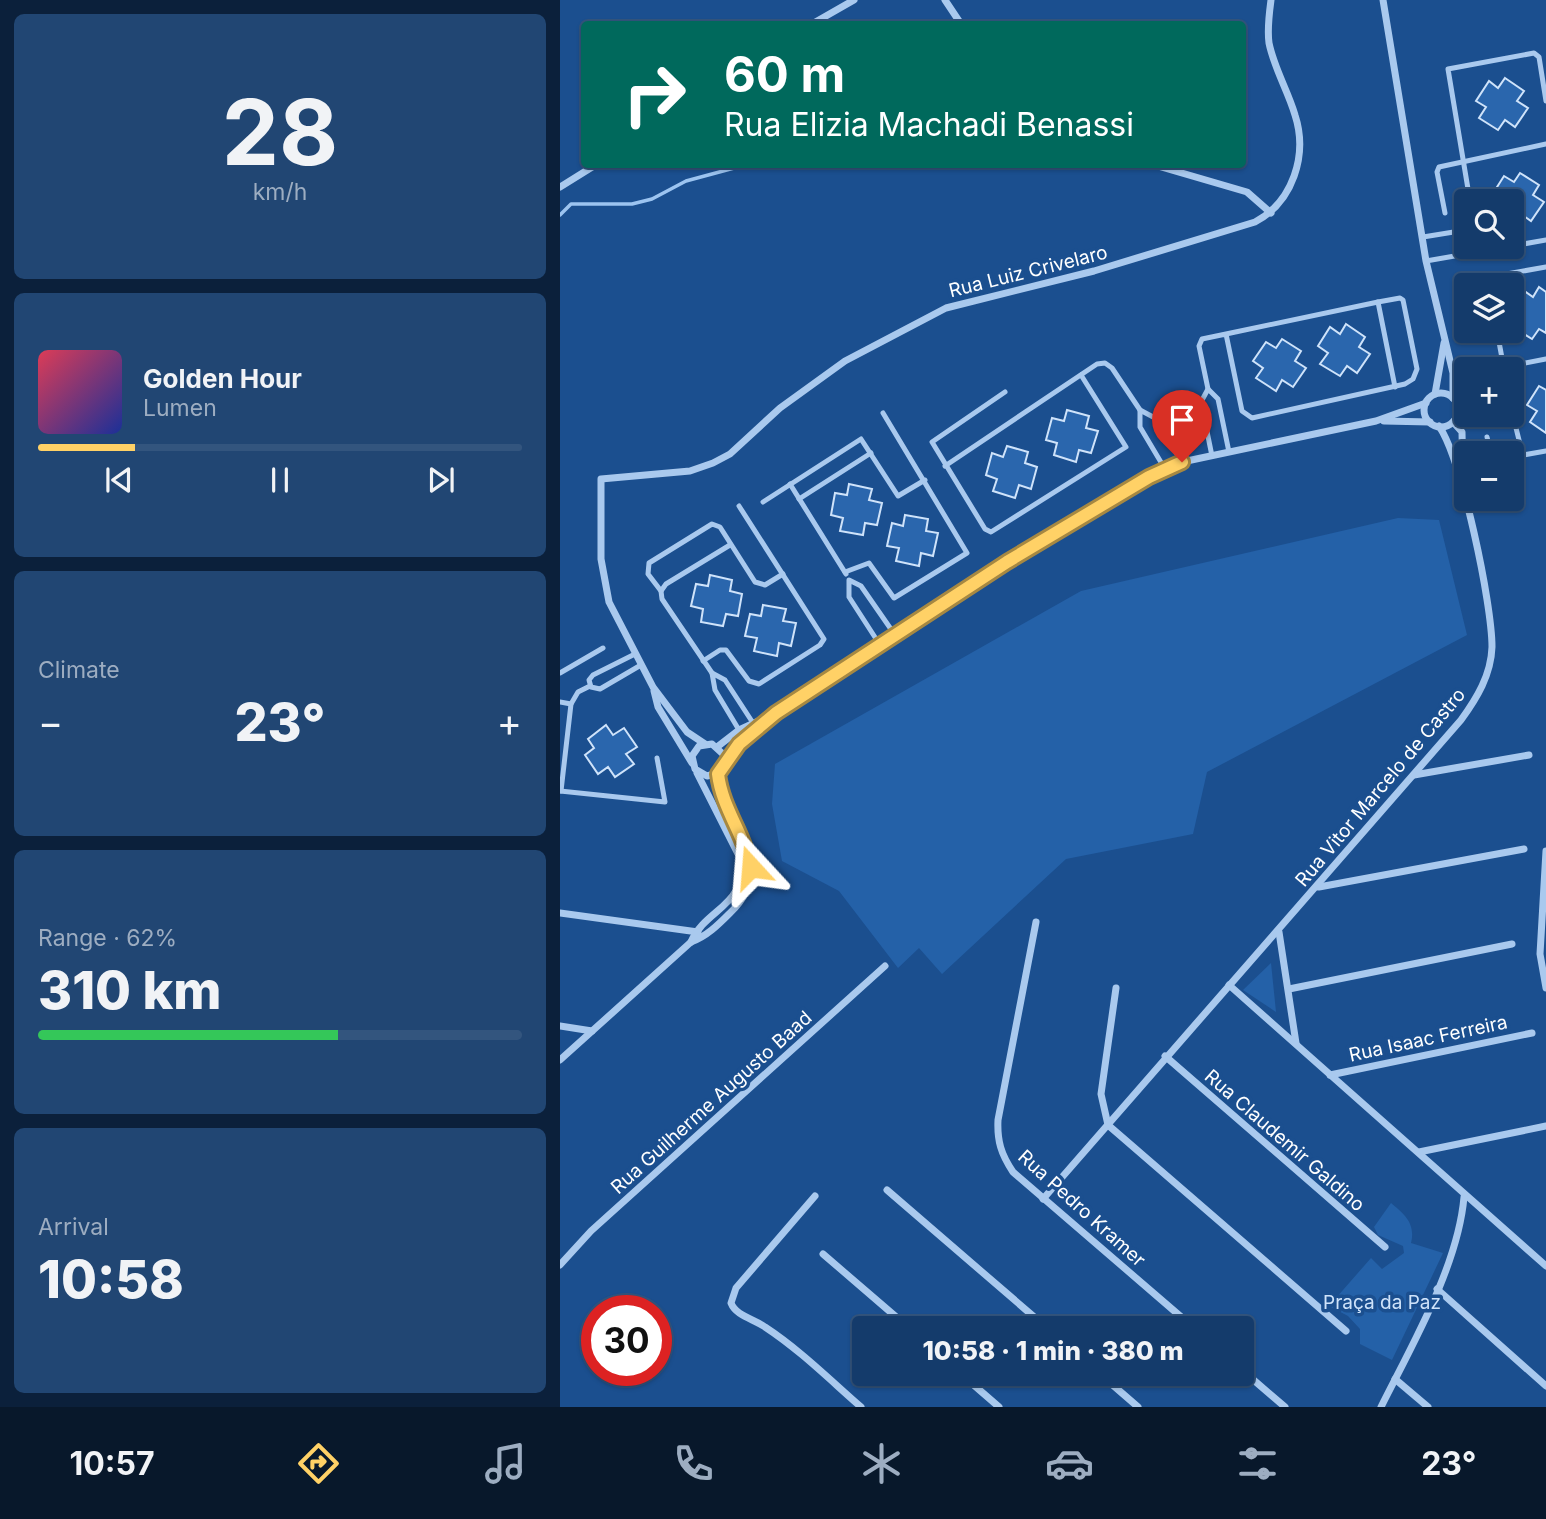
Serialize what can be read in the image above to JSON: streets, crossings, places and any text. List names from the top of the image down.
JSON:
{
  "streets": {
    "street": [
      "Rua Luiz Crivelaro",
      "Rua Vitor Marcelo de Castro",
      "Rua Isaac Ferreira",
      "Rua Guilherme Augusto Baad",
      "Rua Claudemir Galdino",
      "Rua Pedro Kramer"
    ]
  },
  "crossings": [
    ["Rua Vitor Marcelo de Castro", "Rua Claudemir Galdino"],
    ["Rua Vitor Marcelo de Castro", "Rua Pedro Kramer"]
  ],
  "parks": ["Praça da Paz"],
  "page": {
    "tile": [
      ["28", "km/h"],
      "Climate",
      ["Range · 62%", "310 km"],
      ["Arrival", "10:58"]
    ],
    "turn": ["60 m", "Rua Elizia Machadi Benassi"],
    "map_buttons": ["+", "−"],
    "song": ["Golden Hour", "Lumen"],
    "heat": ["−", "23°", "+"],
    "limit": "30",
    "trip": "10:58 · 1 min · 380 m",
    "tabs": ["10:57", "23°"]
  }
}
